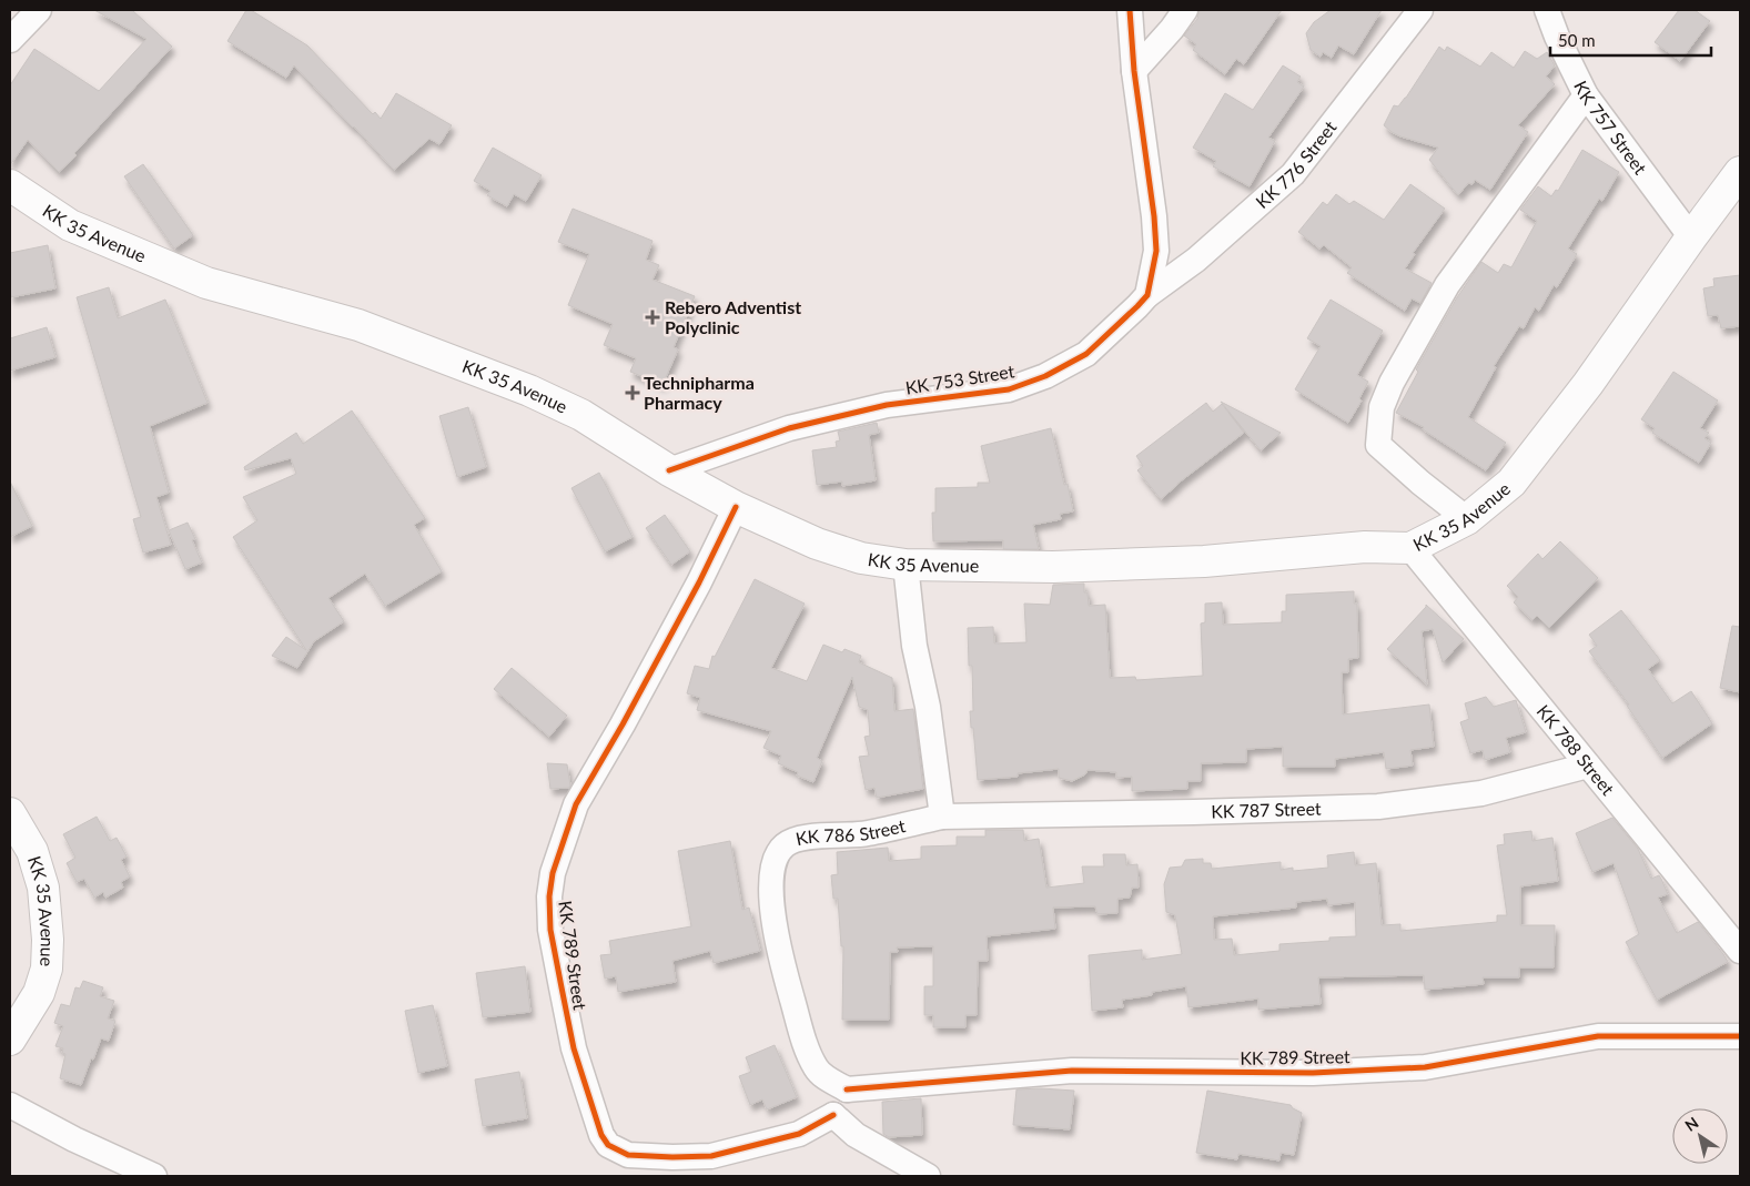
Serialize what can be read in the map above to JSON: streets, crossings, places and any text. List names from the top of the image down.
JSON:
{
  "streets": {
    "main road": ["KK 35 Avenue"],
    "street": [
      "KK 757 Street",
      "KK 776 Street",
      "KK 753 Street",
      "KK 788 Street",
      "KK 787 Street",
      "KK 786 Street",
      "KK 789 Street"
    ]
  },
  "crossings": [
    ["KK 757 Street", "KK 35 Avenue"],
    ["KK 776 Street", "KK 753 Street"],
    ["KK 35 Avenue", "KK 753 Street"],
    ["KK 35 Avenue", "KK 788 Street"],
    ["KK 35 Avenue", "KK 789 Street"],
    ["KK 788 Street", "KK 787 Street"],
    ["KK 787 Street", "KK 786 Street"],
    ["KK 786 Street", "KK 789 Street"]
  ],
  "places": {
    "health": ["Rebero Adventist Polyclinic", "Technipharma Pharmacy"]
  },
  "scale_bar": "50 m",
  "north": "top left"
}
